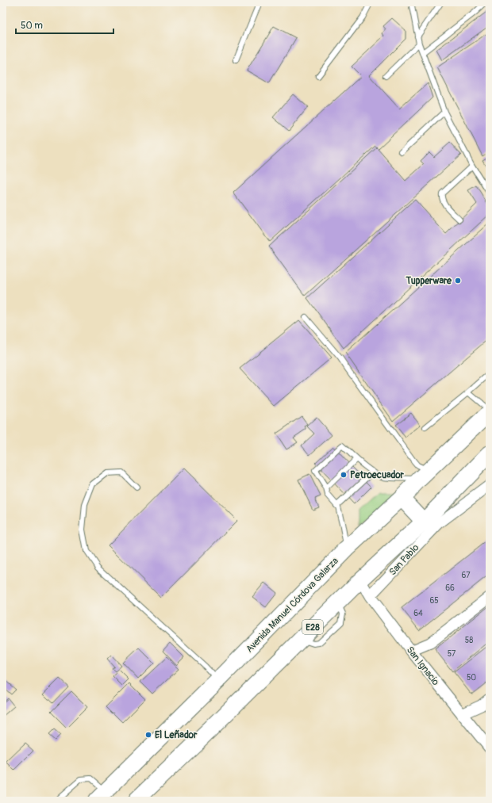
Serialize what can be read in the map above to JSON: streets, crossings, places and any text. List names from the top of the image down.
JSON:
{
  "streets": {
    "main road": ["Avenida Manuel Córdova Galarza", "E28"],
    "street": ["San Pablo", "San Ignacio"]
  },
  "crossings": [
    ["San Pablo", "San Ignacio"],
    ["E28", "San Ignacio"]
  ],
  "places": ["Tupperware", "Petroecuador", "El Leñador"],
  "house_numbers": [
    "67",
    "66",
    "65",
    "64",
    "58",
    "57",
    "50"
  ],
  "scale_bar": "50 m"
}
